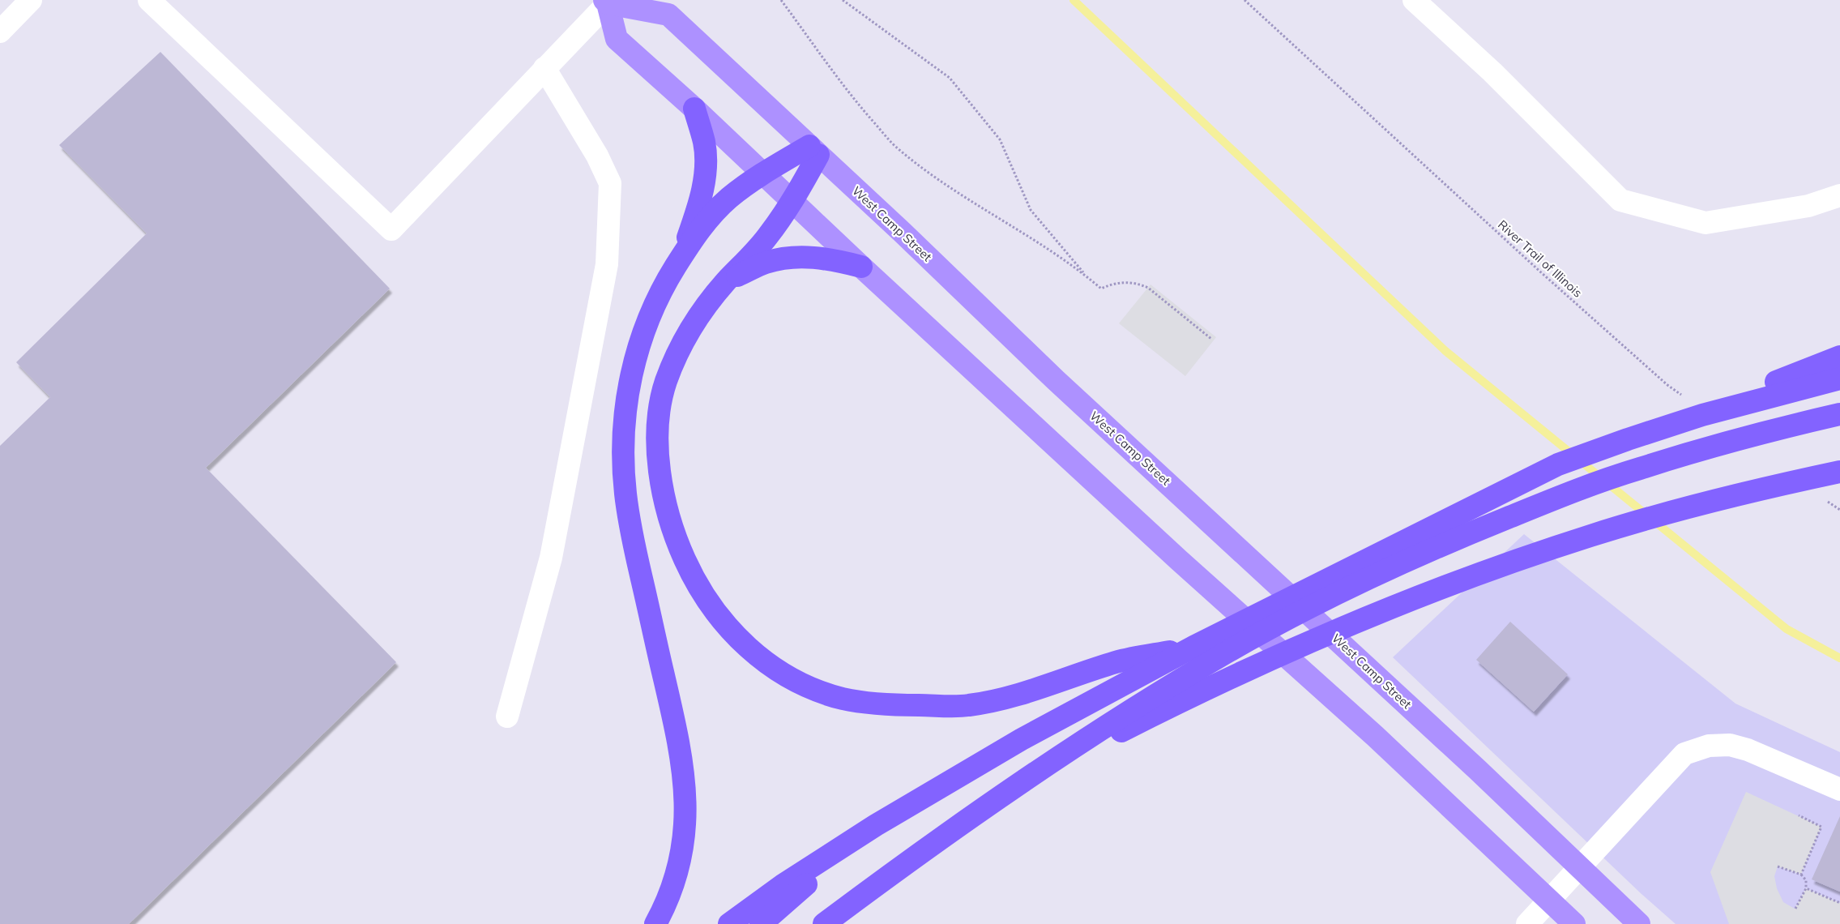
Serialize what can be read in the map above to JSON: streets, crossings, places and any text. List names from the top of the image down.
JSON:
{
  "streets": {
    "main road": ["West Camp Street"],
    "path": ["River Trail of Illinois"]
  }
}
